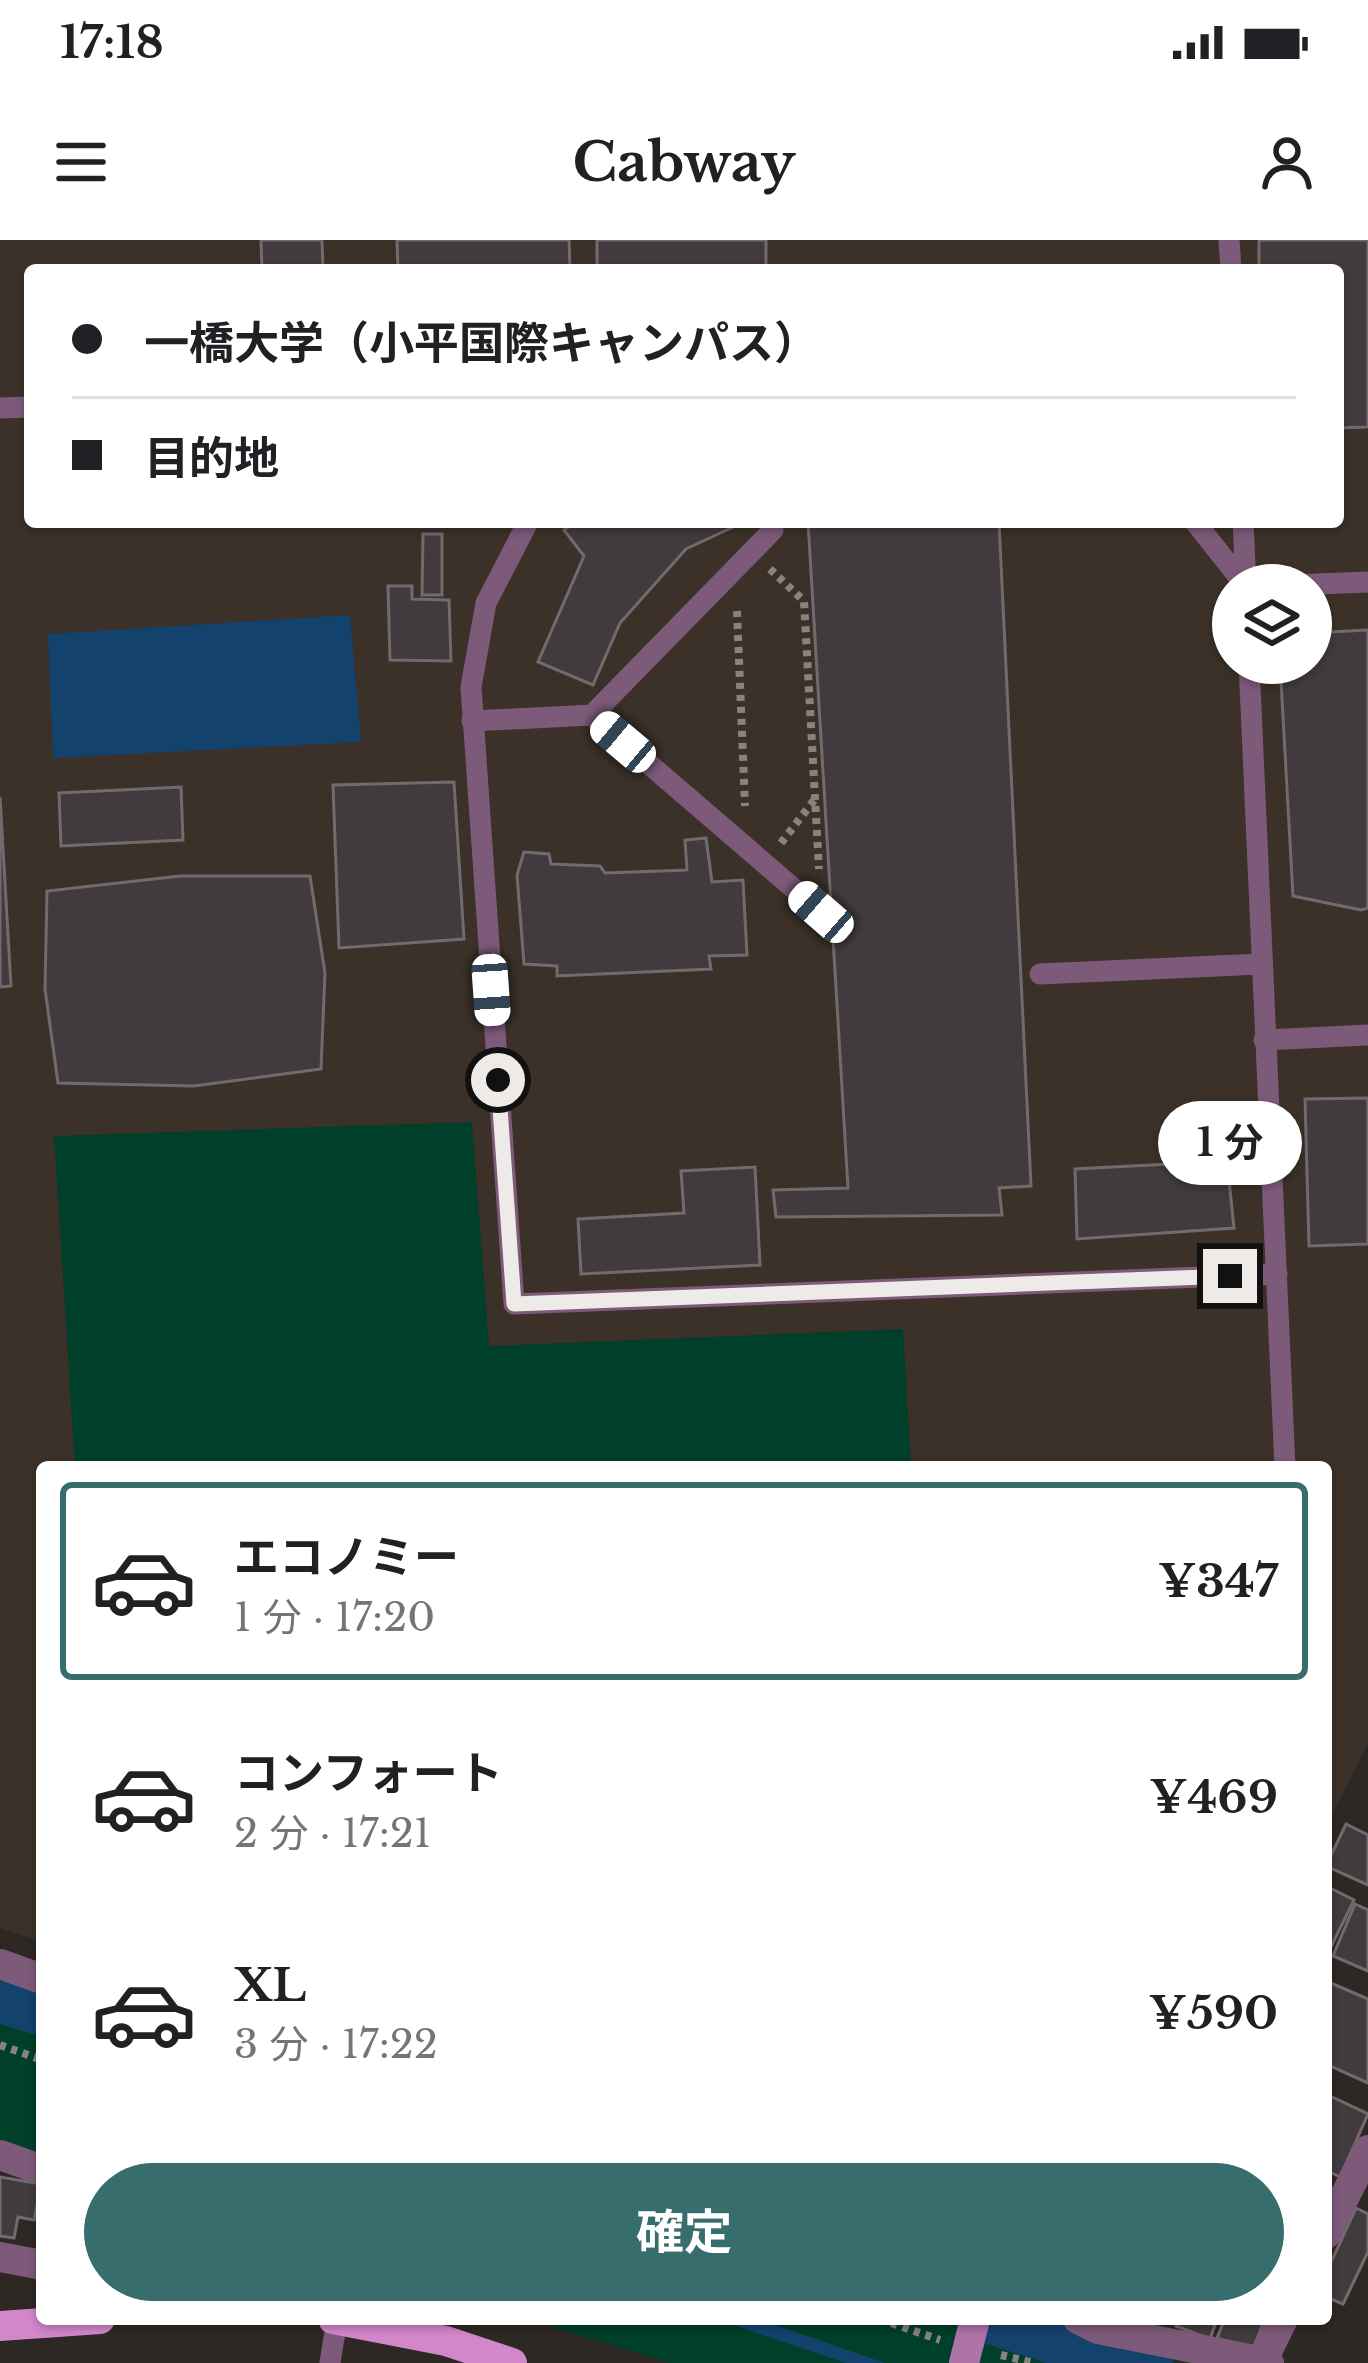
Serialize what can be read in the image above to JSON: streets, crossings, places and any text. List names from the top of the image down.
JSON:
{
  "page": {
    "status": "17:18",
    "header": "Cabway",
    "banner": ["一橋大学（小平国際キャンパス）", "目的地"],
    "bubble": "1 分",
    "list": [
      {
        "name": "エコノミー",
        "note": "1 分 · 17:20",
        "value": "¥347"
      },
      {
        "name": "コンフォート",
        "note": "2 分 · 17:21",
        "value": "¥469"
      },
      {
        "name": "XL",
        "note": "3 分 · 17:22",
        "value": "¥590"
      }
    ],
    "buttons": "確定"
  }
}
